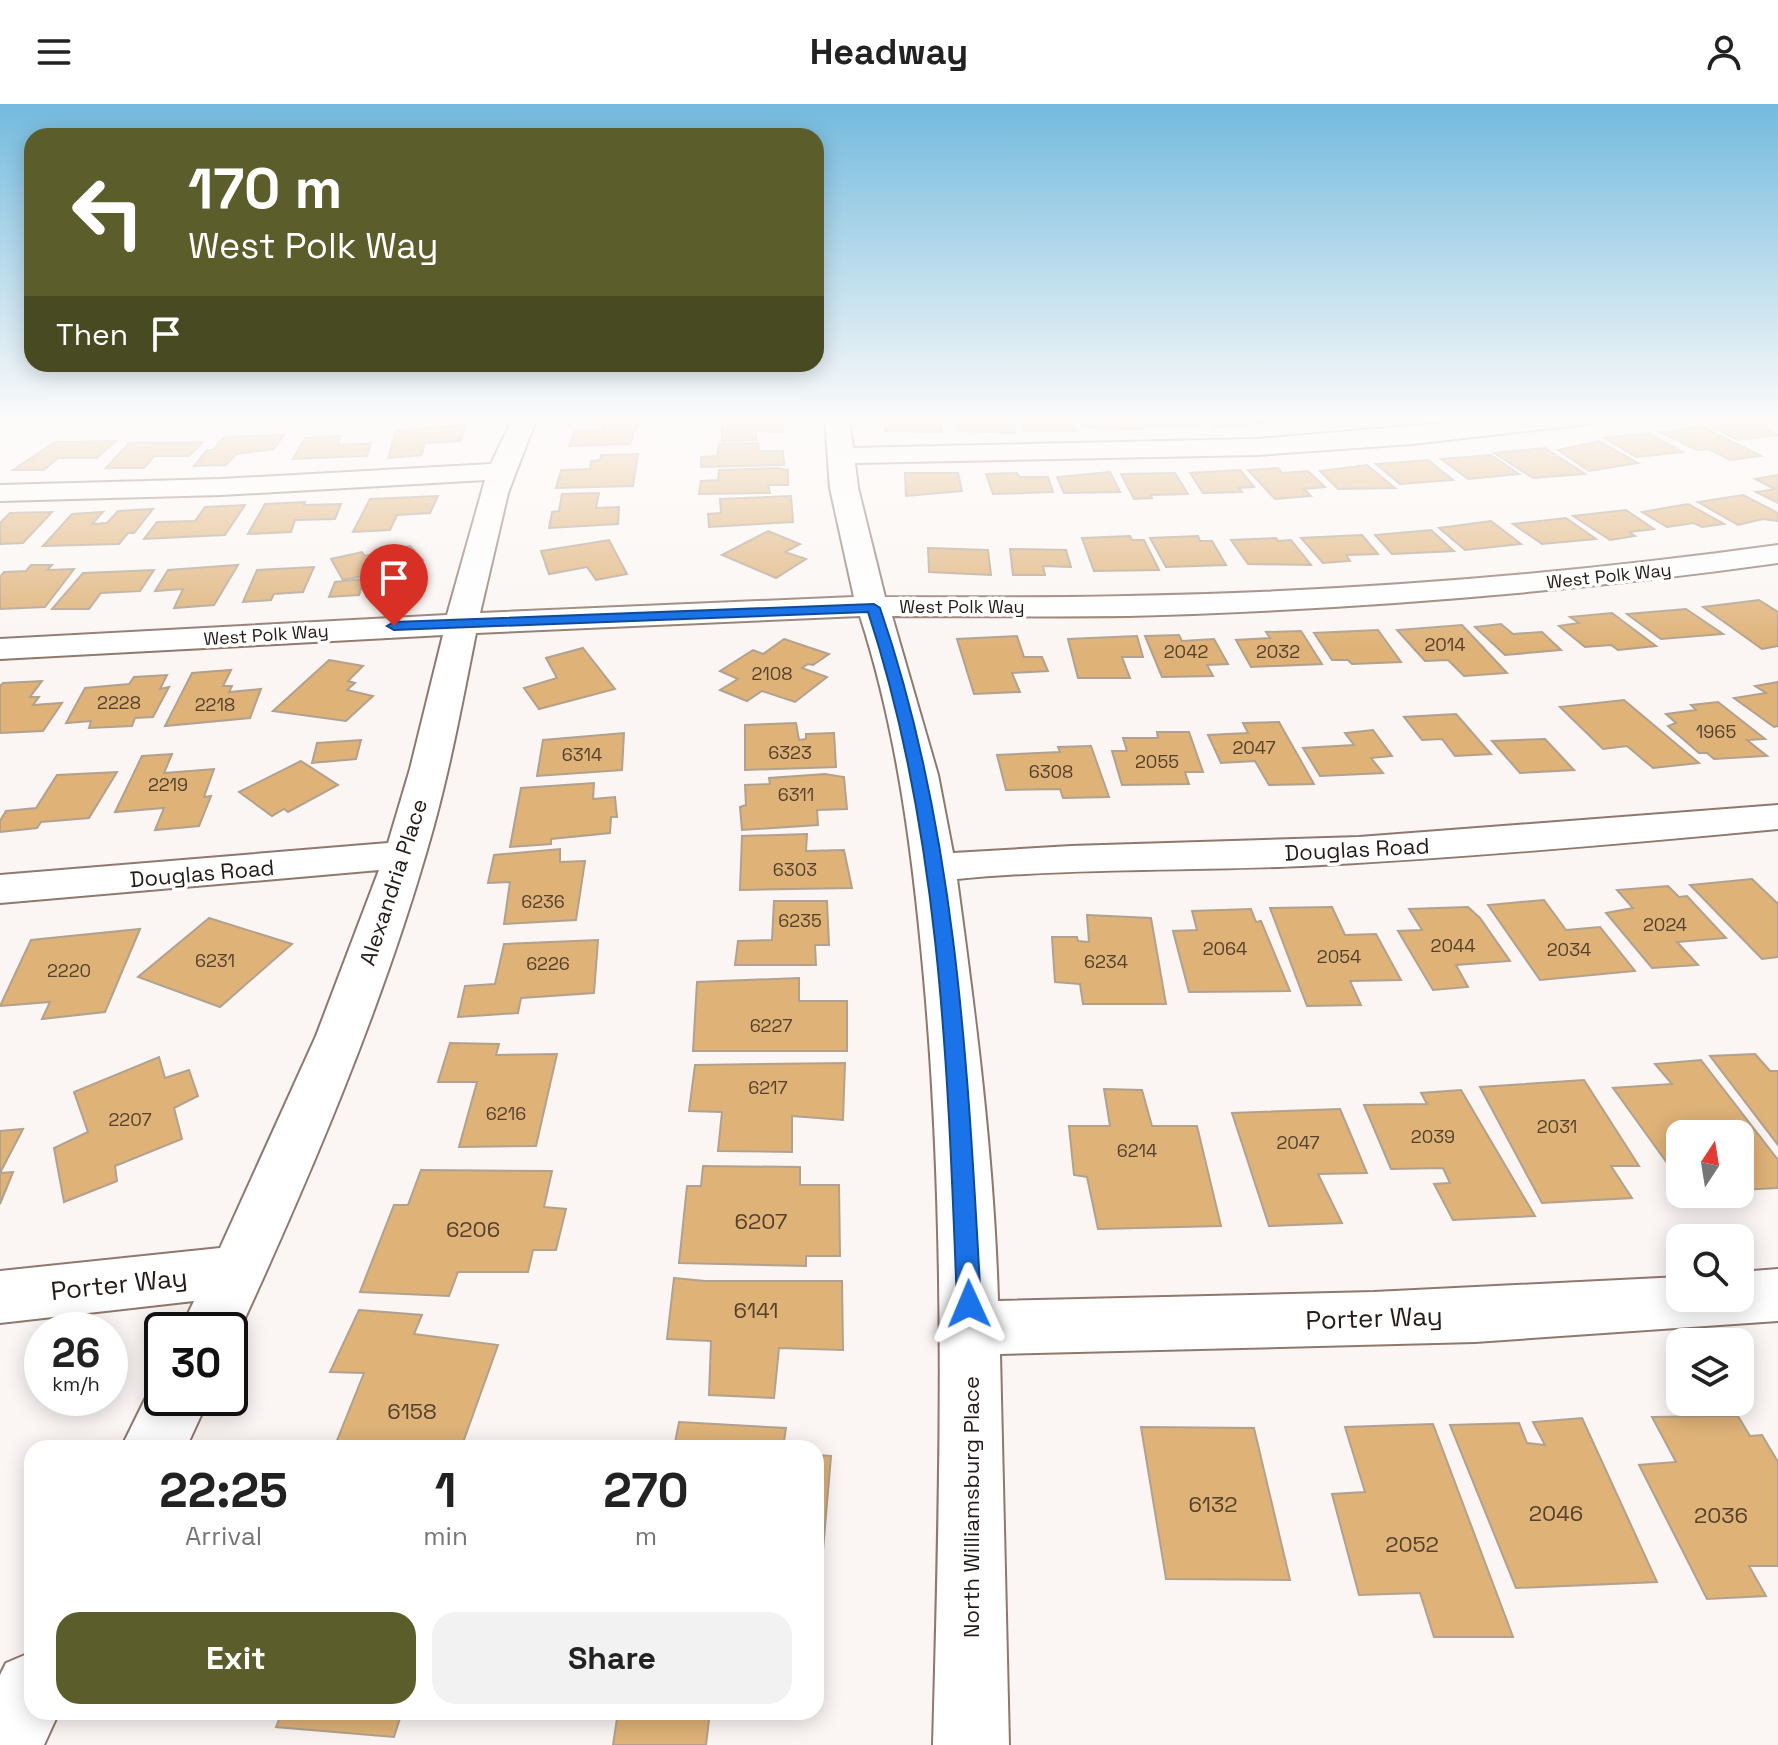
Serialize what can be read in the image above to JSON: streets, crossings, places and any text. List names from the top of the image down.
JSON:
{
  "streets": {
    "street": [
      "West Polk Way",
      "Douglas Road",
      "Alexandria Place",
      "Porter Way",
      "North Williamsburg Place"
    ]
  },
  "crossings": [
    ["West Polk Way", "Alexandria Place"],
    ["West Polk Way", "North Williamsburg Place"],
    ["Douglas Road", "Alexandria Place"],
    ["Douglas Road", "North Williamsburg Place"],
    ["Alexandria Place", "Porter Way"],
    ["Porter Way", "North Williamsburg Place"]
  ],
  "house_numbers": [
    "2014",
    "2042",
    "2032",
    "2108",
    "2228",
    "2218",
    "1965",
    "2047",
    "6323",
    "6314",
    "2055",
    "6308",
    "2219",
    "6311",
    "6303",
    "6236",
    "6235",
    "2024",
    "2044",
    "2064",
    "2034",
    "2054",
    "6231",
    "6234",
    "6226",
    "2220",
    "6227",
    "6217",
    "6216",
    "2207",
    "2031",
    "2039",
    "2047",
    "6214",
    "6207",
    "6206",
    "6141",
    "6158",
    "6132",
    "2046",
    "2036",
    "2052"
  ],
  "north": "top",
  "page": {
    "header": "Headway",
    "turn": ["170 m", "West Polk Way"],
    "then": "Then",
    "speed": "26 km/h",
    "limit": "30",
    "eta": [
      "22:25",
      "Arrival",
      "1",
      "min",
      "270",
      "m"
    ],
    "buttons": ["Exit", "Share"]
  }
}
